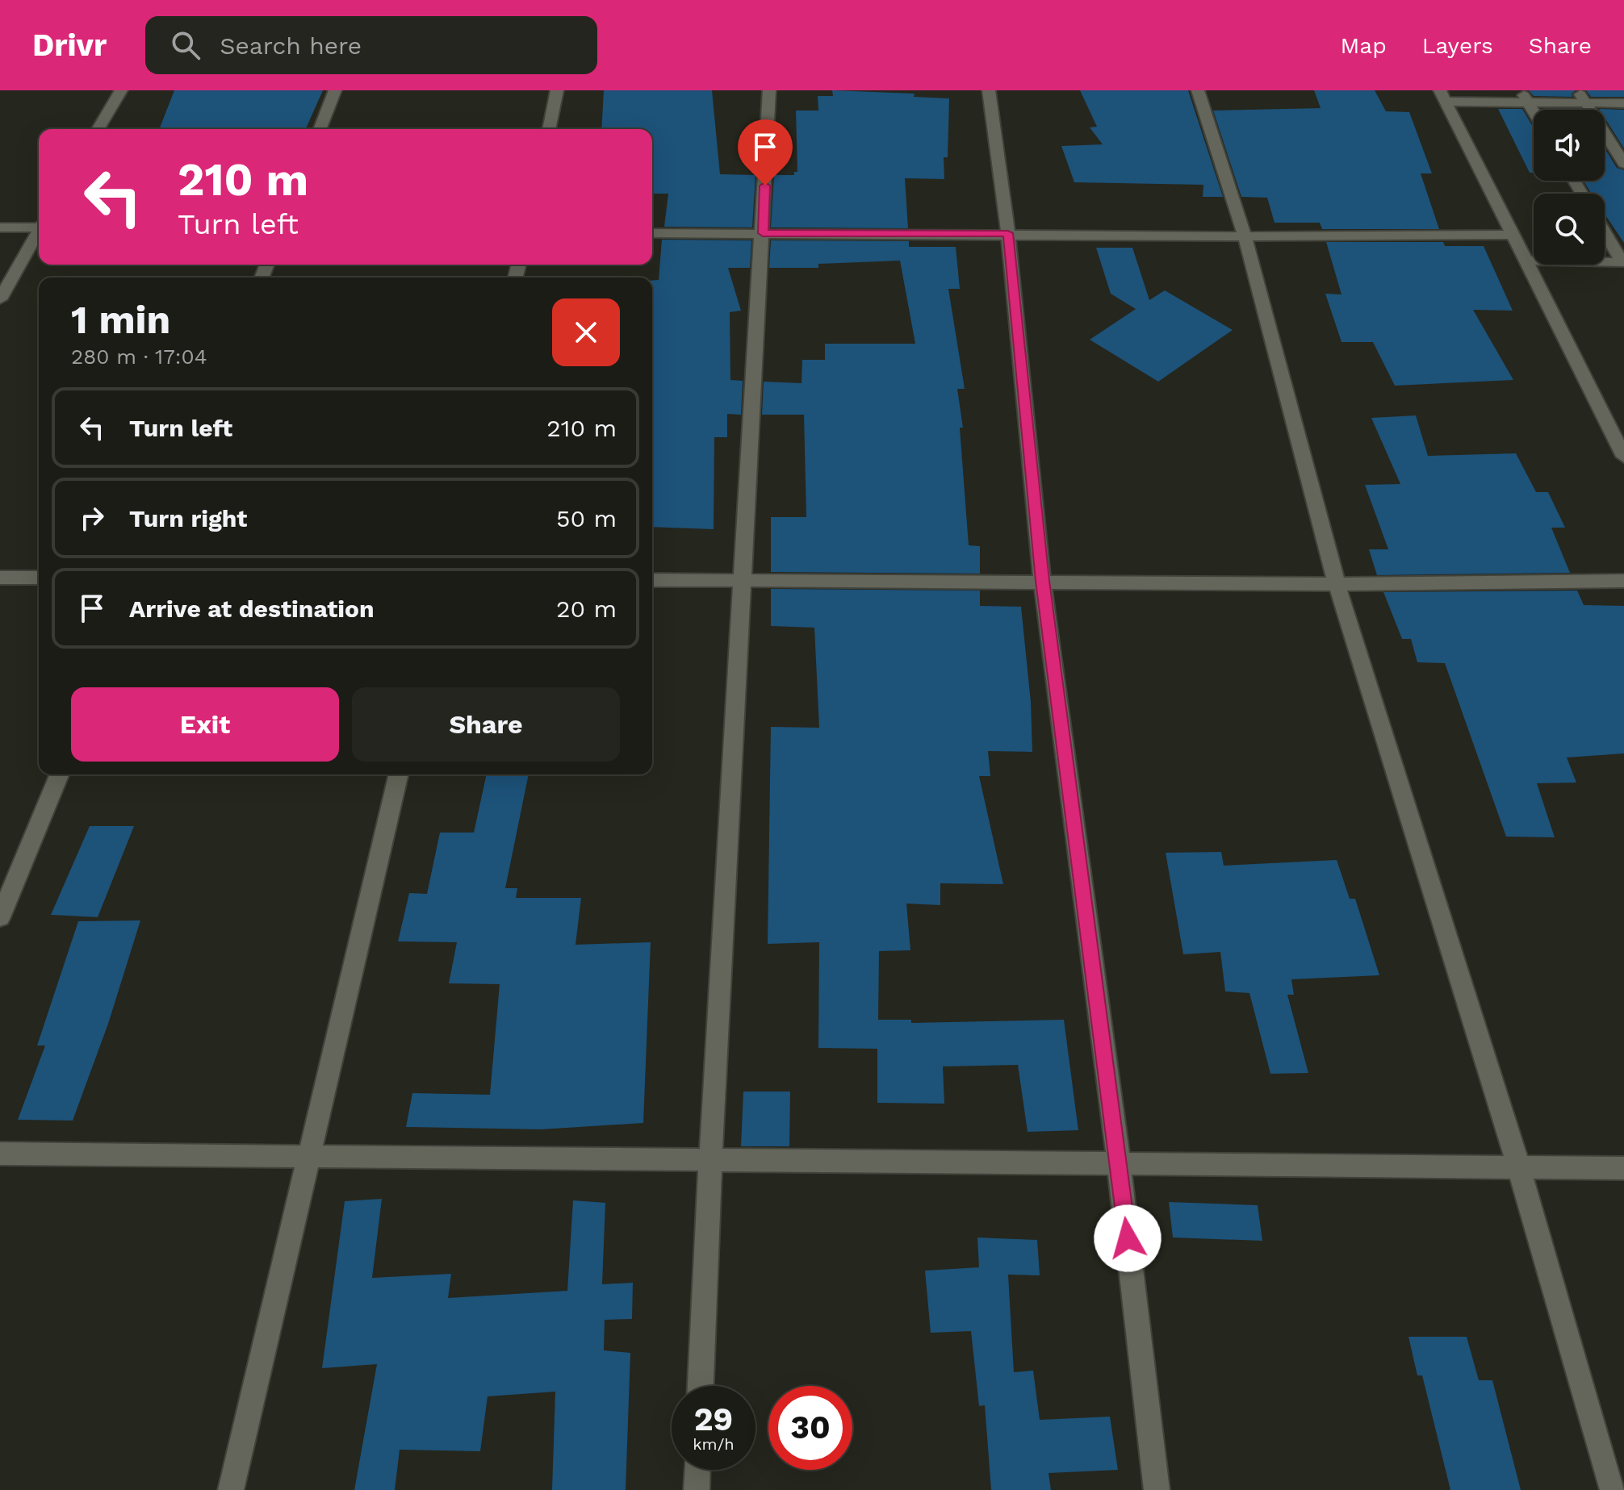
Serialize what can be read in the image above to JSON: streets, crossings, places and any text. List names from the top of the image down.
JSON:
{
  "page": {
    "header": "Drivr",
    "search": "Search here",
    "nav": ["Map", "Layers", "Share"],
    "turn": ["210 m", "Turn left"],
    "heading": ["1 min", "280 m · 17:04"],
    "list": [
      {
        "name": "Turn left",
        "value": "210 m"
      },
      {
        "name": "Turn right",
        "value": "50 m"
      },
      {
        "name": "Arrive at destination",
        "value": "20 m"
      }
    ],
    "buttons": ["Exit", "Share"],
    "speed": "29 km/h",
    "limit": "30"
  }
}
